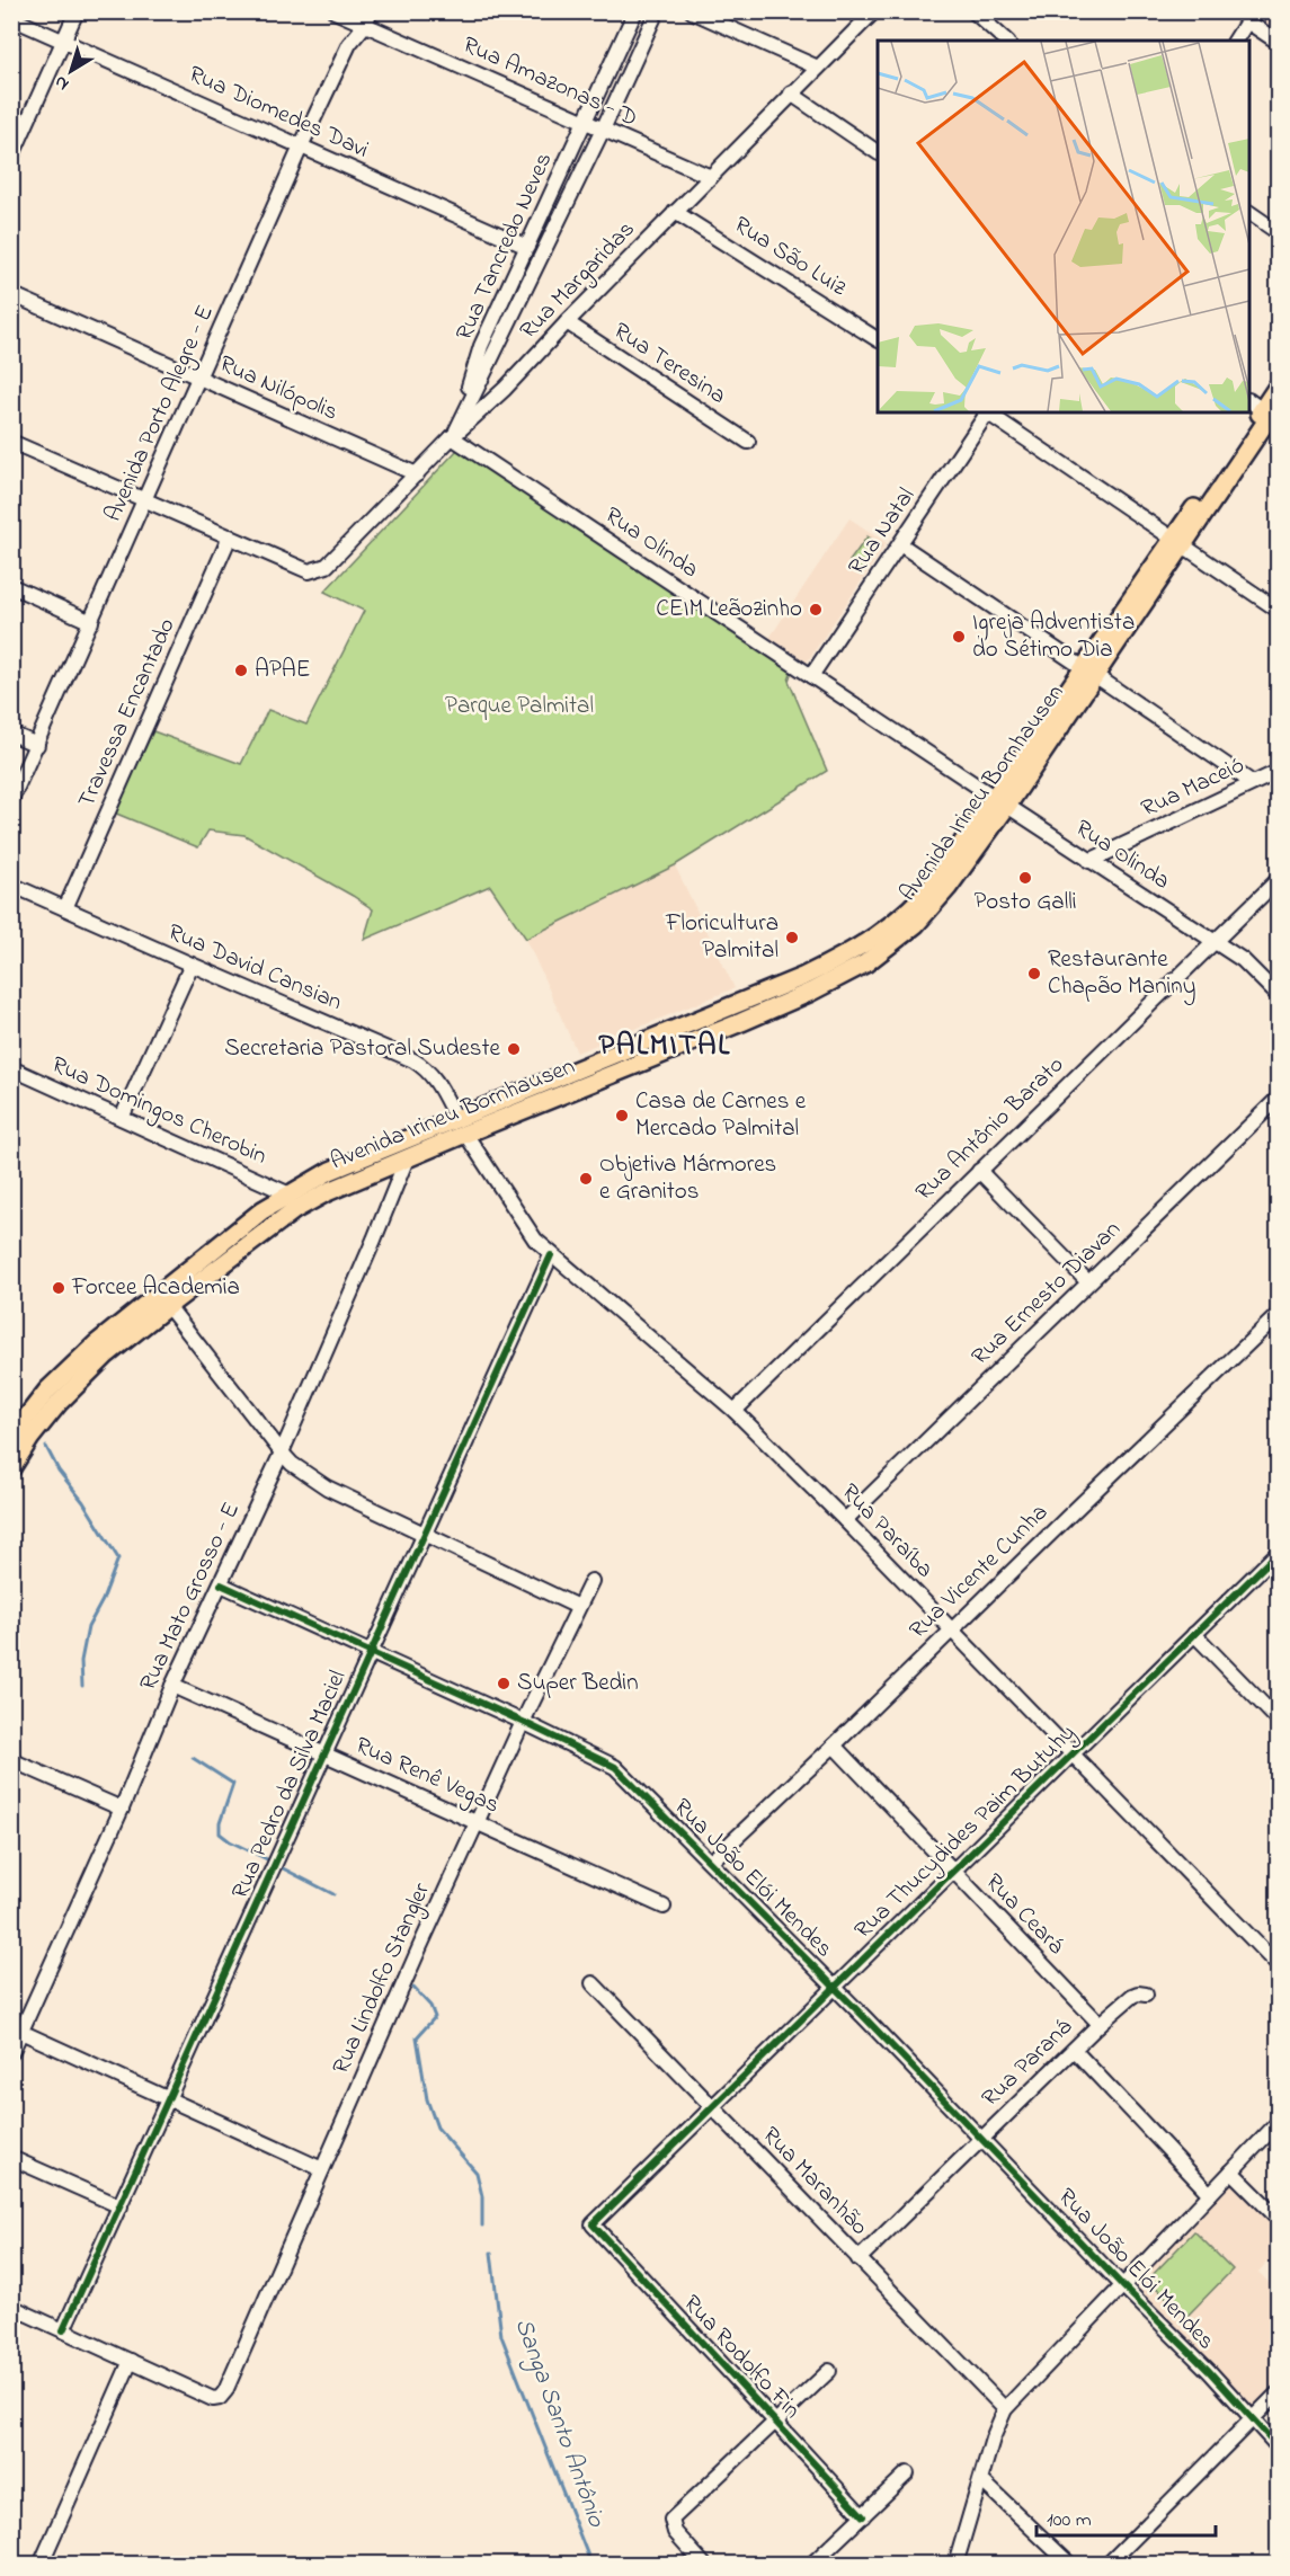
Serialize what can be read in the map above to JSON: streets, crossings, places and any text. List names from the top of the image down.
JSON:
{
  "streets": {
    "main road": ["Avenida Irineu Bornhausen"],
    "street": [
      "Rua Amazonas - D",
      "Rua Diomedes Davi",
      "Rua Tancredo Neves",
      "Rua São Luiz",
      "Rua Margaridas",
      "Rua Teresina",
      "Rua Nilópolis",
      "Avenida Porto Alegre - E",
      "Rua Natal",
      "Rua Olinda",
      "Travessa Encantado",
      "Rua Maceió",
      "Rua David Cansian",
      "Rua Domingos Cherobin",
      "Rua Antônio Barato",
      "Rua Ernesto Diavan",
      "Rua Paraíba",
      "Rua Vicente Cunha",
      "Rua Mato Grosso - E",
      "Rua Renê Vegas",
      "Rua Pedro da Silva Maciel",
      "Rua Thucydides Paim Butuhy",
      "Rua João Elói Mendes",
      "Rua Ceará",
      "Rua Lindolfo Stangler",
      "Rua Paraná",
      "Rua Maranhão",
      "Rua Rodolfo Fin"
    ]
  },
  "crossings": [
    ["Rua Amazonas - D", "Rua Tancredo Neves"],
    ["Rua Amazonas - D", "Rua Margaridas"],
    ["Rua Amazonas - D", "Avenida Porto Alegre - E"],
    ["Rua Diomedes Davi", "Rua Tancredo Neves"],
    ["Rua Diomedes Davi", "Avenida Porto Alegre - E"],
    ["Rua Tancredo Neves", "Rua Margaridas"],
    ["Rua Tancredo Neves", "Rua Olinda"],
    ["Rua São Luiz", "Rua Margaridas"],
    ["Rua Margaridas", "Rua Teresina"],
    ["Rua Margaridas", "Rua Nilópolis"],
    ["Rua Margaridas", "Rua Olinda"],
    ["Rua Margaridas", "Travessa Encantado"],
    ["Rua Nilópolis", "Avenida Porto Alegre - E"],
    ["Rua Natal", "Rua Olinda"],
    ["Rua Olinda", "Rua Maceió"],
    ["Rua Olinda", "Avenida Irineu Bornhausen"],
    ["Rua Olinda", "Rua Antônio Barato"],
    ["Travessa Encantado", "Rua David Cansian"],
    ["Avenida Irineu Bornhausen", "Rua David Cansian"],
    ["Avenida Irineu Bornhausen", "Rua Domingos Cherobin"],
    ["Avenida Irineu Bornhausen", "Rua Paraíba"],
    ["Avenida Irineu Bornhausen", "Rua Mato Grosso - E"],
    ["Rua Antônio Barato", "Rua Paraíba"],
    ["Rua Ernesto Diavan", "Rua Paraíba"],
    ["Rua Paraíba", "Rua Vicente Cunha"],
    ["Rua Paraíba", "Rua Pedro da Silva Maciel"],
    ["Rua Paraíba", "Rua Thucydides Paim Butuhy"],
    ["Rua Vicente Cunha", "Rua João Elói Mendes"],
    ["Rua Vicente Cunha", "Rua Ceará"],
    ["Rua Mato Grosso - E", "Rua Renê Vegas"],
    ["Rua Mato Grosso - E", "Rua João Elói Mendes"],
    ["Rua Renê Vegas", "Rua Pedro da Silva Maciel"],
    ["Rua Renê Vegas", "Rua Lindolfo Stangler"],
    ["Rua Pedro da Silva Maciel", "Rua João Elói Mendes"],
    ["Rua Thucydides Paim Butuhy", "Rua João Elói Mendes"],
    ["Rua Thucydides Paim Butuhy", "Rua Ceará"],
    ["Rua Thucydides Paim Butuhy", "Rua Maranhão"],
    ["Rua Thucydides Paim Butuhy", "Rua Rodolfo Fin"],
    ["Rua João Elói Mendes", "Rua Lindolfo Stangler"],
    ["Rua João Elói Mendes", "Rua Paraná"],
    ["Rua Ceará", "Rua Paraná"],
    ["Rua Paraná", "Rua Maranhão"]
  ],
  "districts": ["PALMITAL"],
  "water": ["Sanga Santo Antônio"],
  "parks": ["Parque Palmital"],
  "places": [
    "CEIM Leãozinho",
    "Igreja Adventista do Sétimo Dia",
    "APAE",
    "Posto Galli",
    "Floricultura Palmital",
    "Restaurante Chapão Maniny",
    "Secretaria Pastoral Sudeste",
    "Casa de Carnes e Mercado Palmital",
    "Objetiva Mármores e Granitos",
    "Forcee Academia",
    "Super Bedin"
  ],
  "scale_bar": "100 m",
  "north": "bottom left"
}
